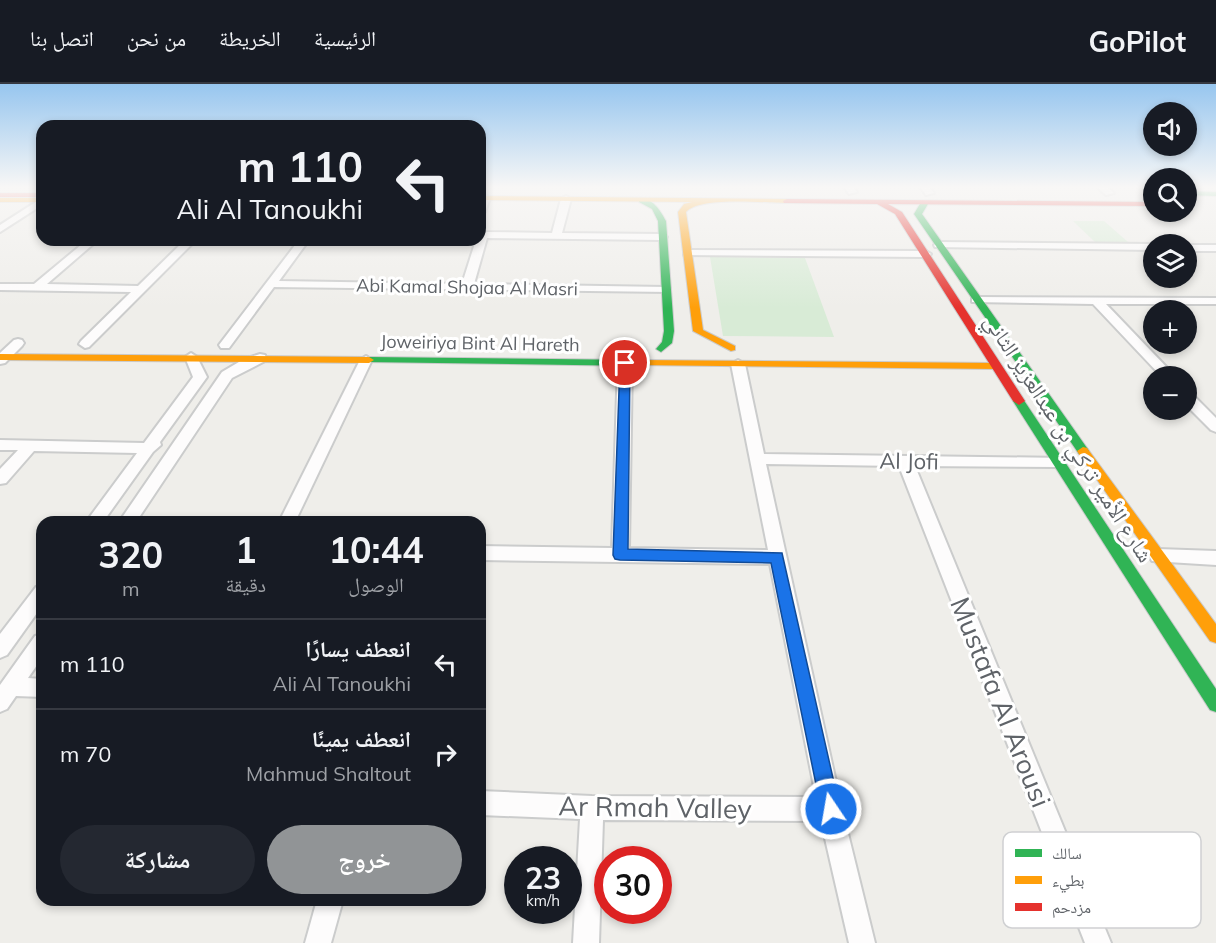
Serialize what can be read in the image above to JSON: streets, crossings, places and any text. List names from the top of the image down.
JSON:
{
  "streets": {
    "street": [
      "Abi Kamal Shojaa Al Masri",
      "Joweiriya Bint Al Hareth",
      "شارع الأمير تركي بن عبدالعزيز الثاني",
      "Al Jofi",
      "Mustafa Al Arousi",
      "Ar Rmah Valley"
    ]
  },
  "crossings": [
    ["Joweiriya Bint Al Hareth", "شارع الأمير تركي بن عبدالعزيز الثاني"],
    ["شارع الأمير تركي بن عبدالعزيز الثاني", "Al Jofi"],
    ["Al Jofi", "Mustafa Al Arousi"]
  ],
  "legend": ["سالك", "بطيء", "مزدحم"],
  "page": {
    "header": "GoPilot",
    "nav": [
      "الرئيسية",
      "الخريطة",
      "من نحن",
      "اتصل بنا"
    ],
    "map_buttons": ["+", "−"],
    "turn": ["110 m", "Ali Al Tanoukhi"],
    "eta": [
      "10:44",
      "الوصول",
      "1",
      "دقيقة",
      "320",
      "m"
    ],
    "list": [
      {
        "name": "انعطف يسارًا",
        "note": "Ali Al Tanoukhi",
        "value": "110 m"
      },
      {
        "name": "انعطف يمينًا",
        "note": "Mahmud Shaltout",
        "value": "70 m"
      }
    ],
    "buttons": ["خروج", "مشاركة"],
    "speed": "23 km/h",
    "limit": "30"
  }
}
